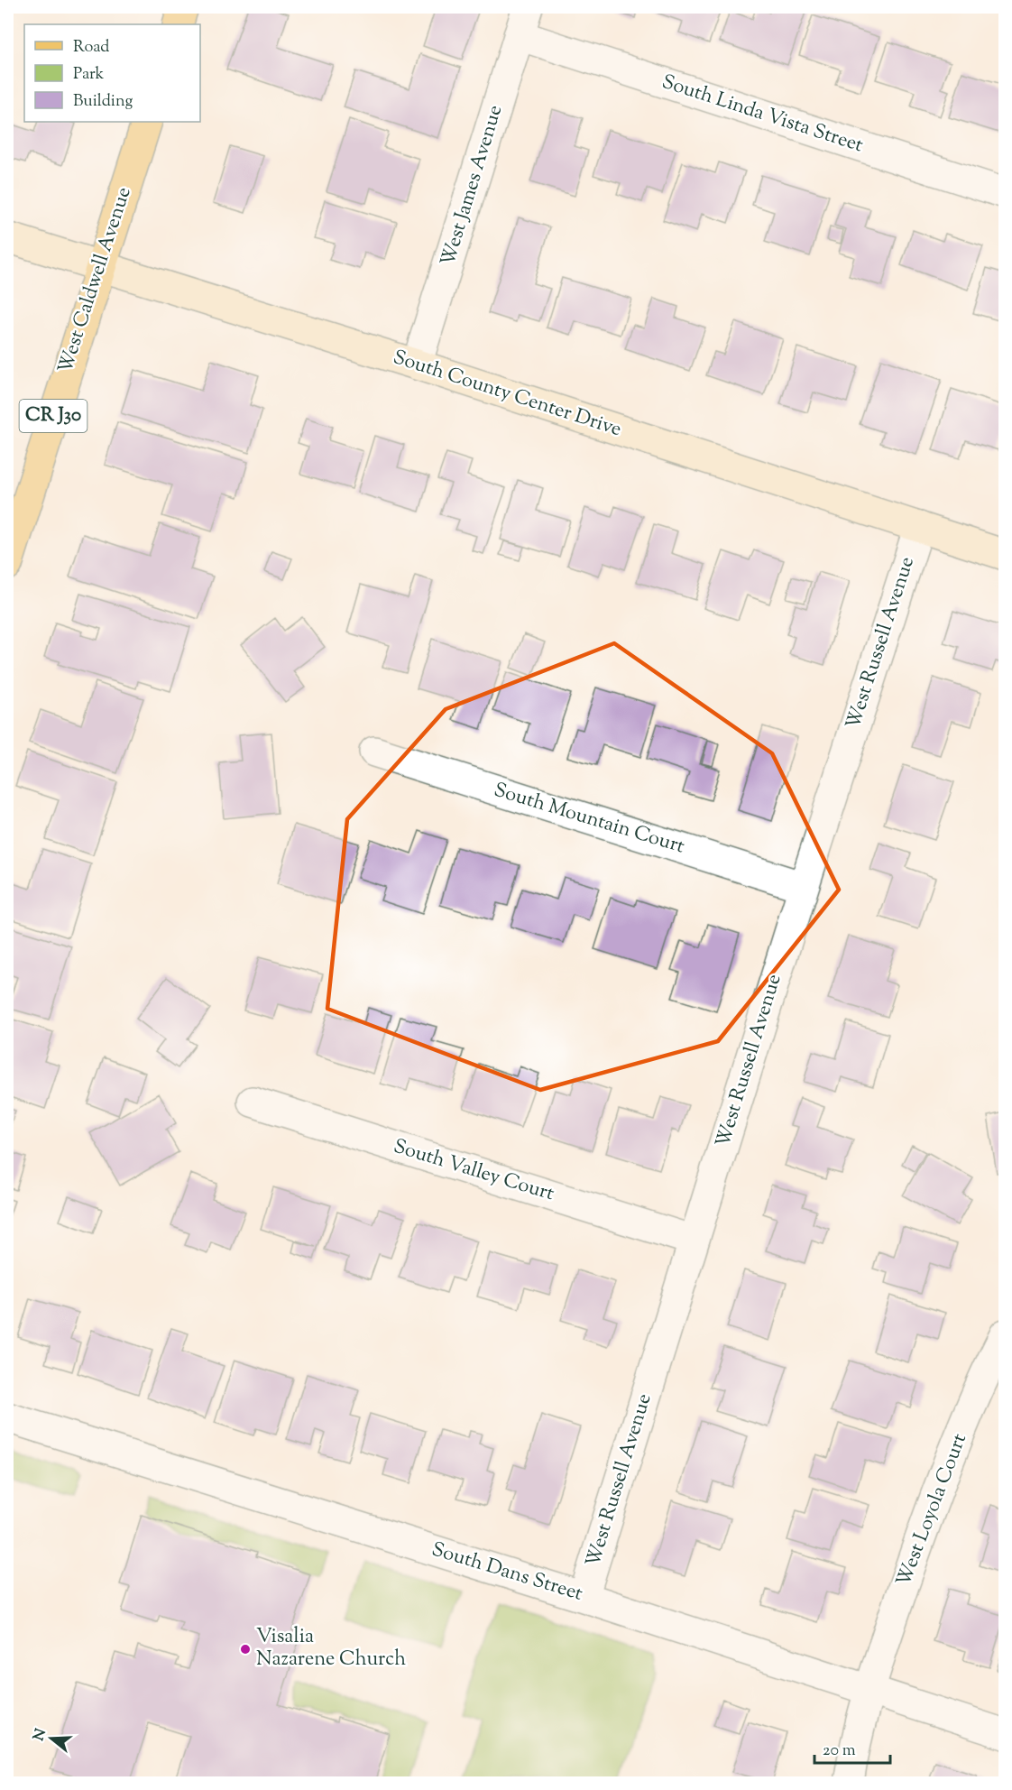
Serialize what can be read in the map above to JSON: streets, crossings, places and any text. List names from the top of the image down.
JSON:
{
  "streets": {
    "main road": ["West Caldwell Avenue", "CR J30"],
    "street": [
      "South Linda Vista Street",
      "West James Avenue",
      "South County Center Drive",
      "West Russell Avenue",
      "South Mountain Court",
      "South Valley Court",
      "West Loyola Court",
      "South Dans Street"
    ]
  },
  "crossings": [
    ["South Linda Vista Street", "West James Avenue"],
    ["West James Avenue", "South County Center Drive"],
    ["West Caldwell Avenue", "South County Center Drive"],
    ["South County Center Drive", "West Russell Avenue"],
    ["West Russell Avenue", "South Mountain Court"],
    ["West Russell Avenue", "South Valley Court"],
    ["West Russell Avenue", "South Dans Street"],
    ["West Loyola Court", "South Dans Street"]
  ],
  "places": ["Visalia Nazarene Church"],
  "legend": ["Road", "Park", "Building"],
  "scale_bar": "20 m",
  "north": "left"
}
